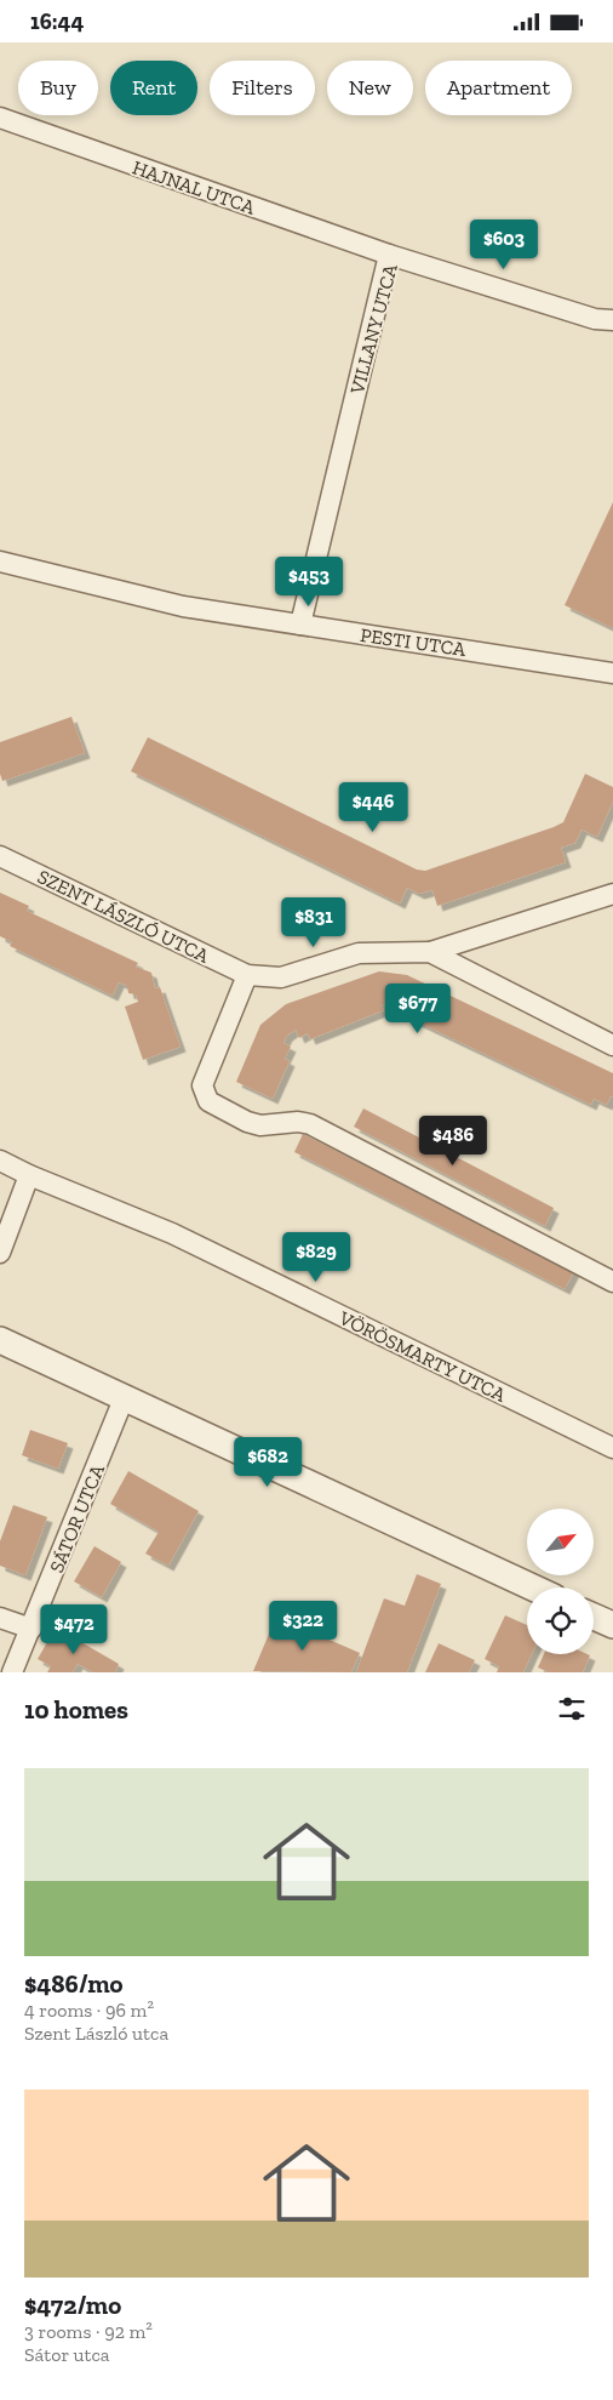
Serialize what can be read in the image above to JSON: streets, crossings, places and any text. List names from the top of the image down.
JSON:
{
  "streets": {
    "street": [
      "HAJNAL UTCA",
      "VILLANY UTCA",
      "PESTI UTCA",
      "SZENT LÁSZLÓ UTCA",
      "VÖRÖSMARTY UTCA",
      "SÁTOR UTCA"
    ]
  },
  "crossings": [
    ["HAJNAL UTCA", "VILLANY UTCA"],
    ["VILLANY UTCA", "PESTI UTCA"]
  ],
  "north": "top right",
  "page": {
    "status": "16:44",
    "chip": [
      "Buy",
      "Rent",
      "Filters",
      "New",
      "Apartment"
    ],
    "price": [
      "$603",
      "$453",
      "$446",
      "$831",
      "$677",
      "$486",
      "$829",
      "$682",
      "$322",
      "$472"
    ],
    "heading": "10 homes",
    "list": [
      {
        "name": "$486/mo",
        "note": "4 rooms · 96 m² · Szent László utca"
      },
      {
        "name": "$472/mo",
        "note": "3 rooms · 92 m² · Sátor utca"
      }
    ]
  }
}
